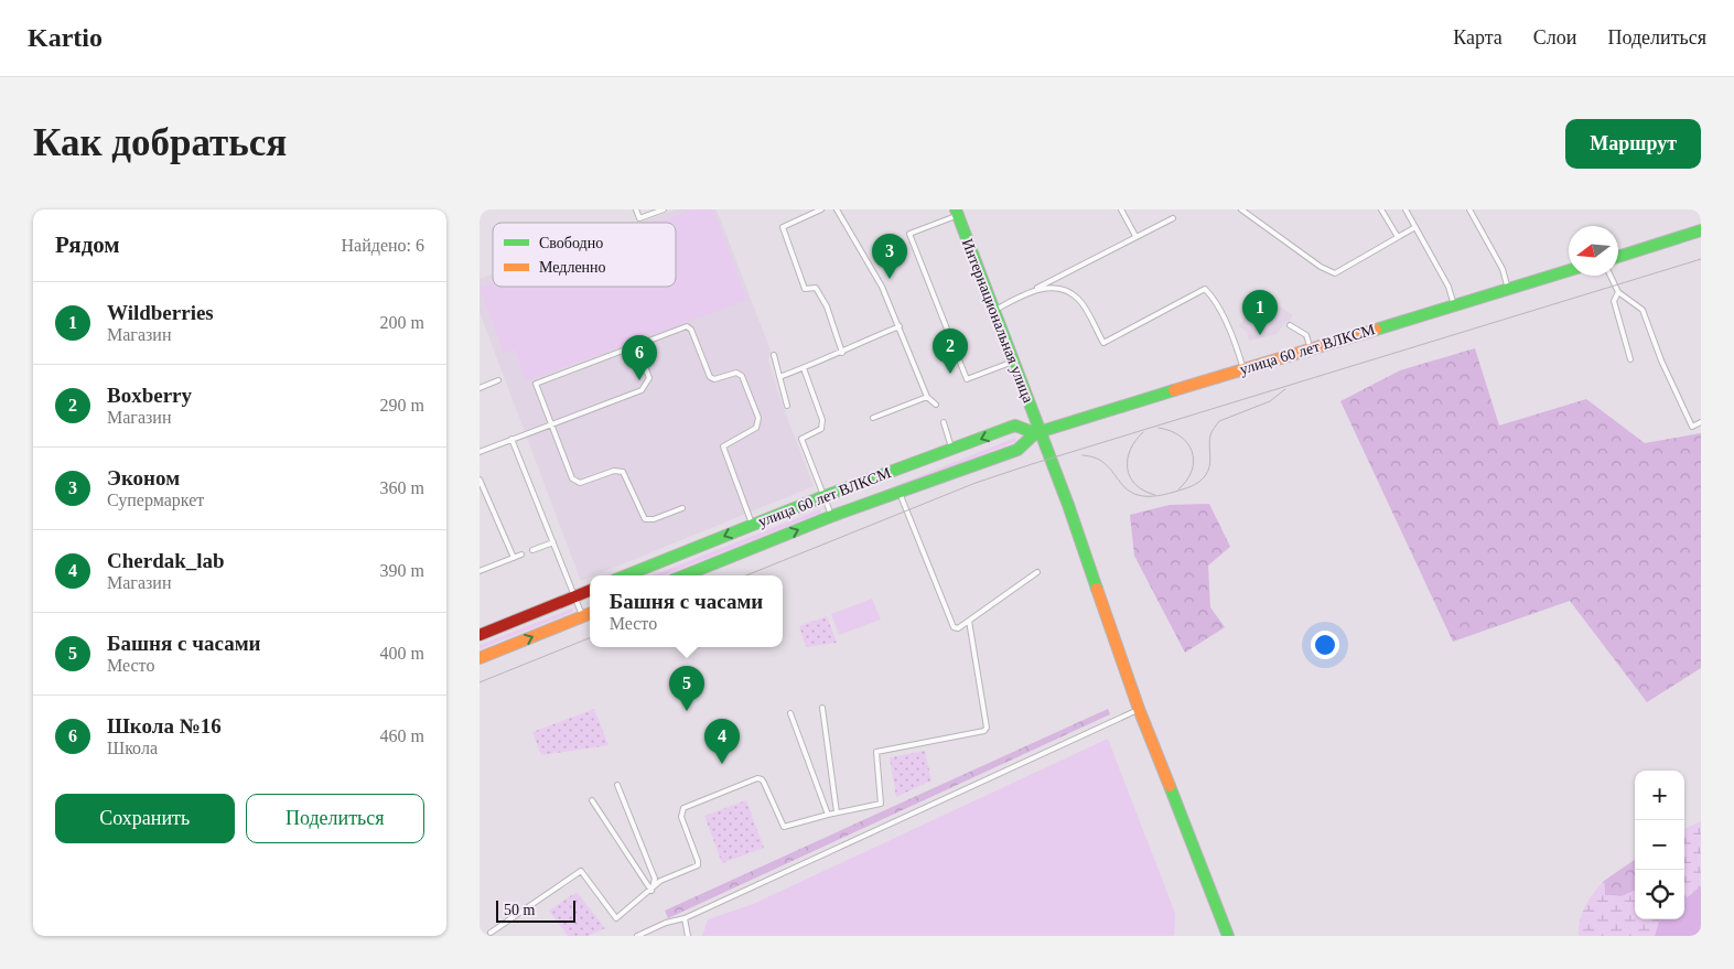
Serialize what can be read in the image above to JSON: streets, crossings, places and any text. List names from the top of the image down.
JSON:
{
  "streets": {
    "street": ["Интернациональная улица", "улица 60 лет ВЛКСМ"]
  },
  "crossings": [
    ["Интернациональная улица", "улица 60 лет ВЛКСМ"]
  ],
  "legend": ["Свободно", "Медленно"],
  "scale_bar": "50 m",
  "north": "left",
  "page": {
    "header": "Kartio",
    "nav": ["Карта", "Слои", "Поделиться"],
    "buttons": [
      "Маршрут",
      ["Сохранить", "Поделиться"]
    ],
    "title": "Как добраться",
    "heading": ["Рядом", "Найдено: 6"],
    "pins": [
      "3",
      "1",
      "2",
      "6",
      "5",
      "4"
    ],
    "list": [
      {
        "mark": "1",
        "name": "Wildberries",
        "note": "Магазин",
        "value": "200 m"
      },
      {
        "mark": "2",
        "name": "Boxberry",
        "note": "Магазин",
        "value": "290 m"
      },
      {
        "mark": "3",
        "name": "Эконом",
        "note": "Супермаркет",
        "value": "360 m"
      },
      {
        "mark": "4",
        "name": "Cherdak_lab",
        "note": "Магазин",
        "value": "390 m"
      },
      {
        "mark": "5",
        "name": "Башня с часами",
        "note": "Место",
        "value": "400 m"
      },
      {
        "mark": "6",
        "name": "Школа №16",
        "note": "Школа",
        "value": "460 m"
      }
    ],
    "popup": ["Башня с часами", "Место"],
    "map_buttons": ["+", "−"],
    "scale": "50 m"
  }
}
